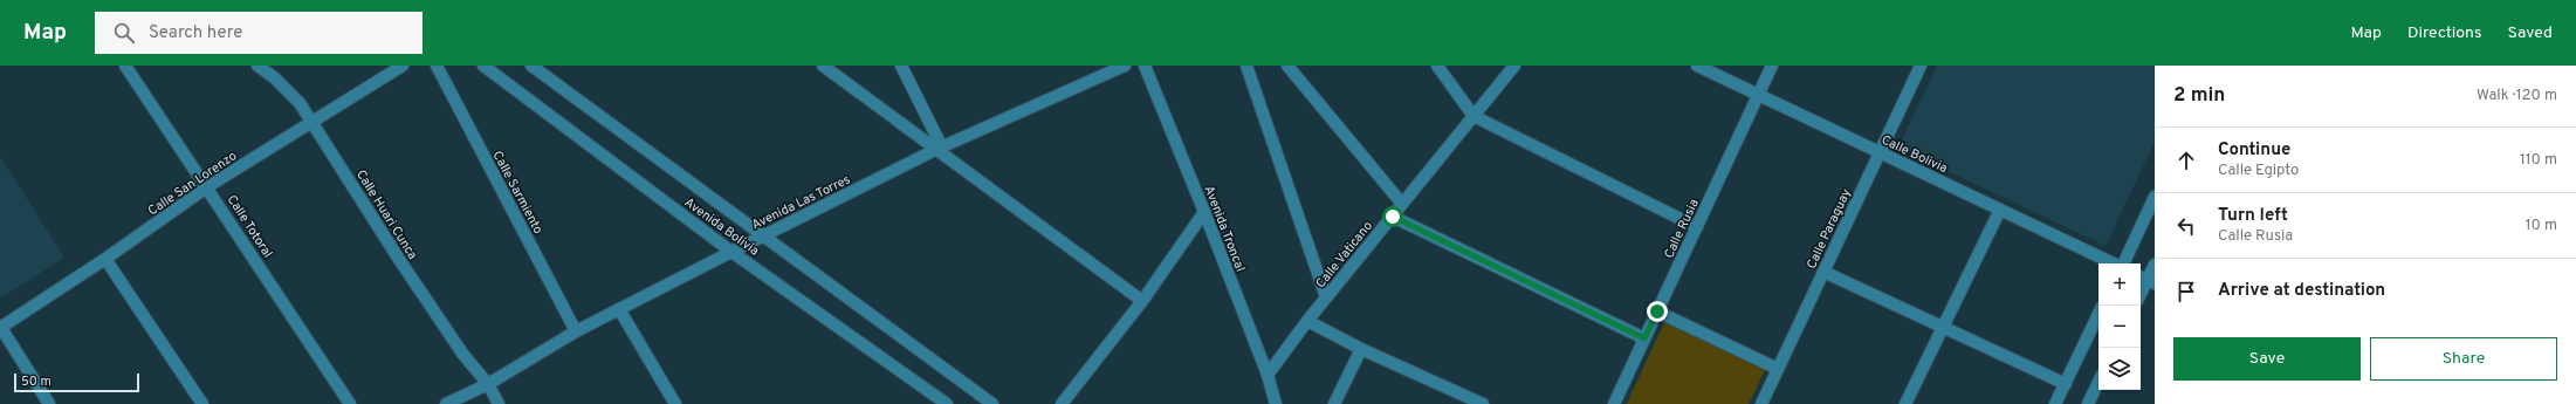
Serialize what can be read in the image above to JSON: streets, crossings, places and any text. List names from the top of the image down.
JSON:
{
  "streets": {
    "street": [
      "Calle Bolivia",
      "Calle San Lorenzo",
      "Calle Sarmiento",
      "Avenida Las Torres",
      "Calle Huari Cunca",
      "Calle Totoral",
      "Avenida Bolivia",
      "Avenida Troncal",
      "Calle Rusia",
      "Calle Paraguay",
      "Calle Vaticano"
    ]
  },
  "crossings": [
    ["Calle Bolivia", "Calle Rusia"],
    ["Calle Bolivia", "Calle Paraguay"],
    ["Calle San Lorenzo", "Calle Huari Cunca"],
    ["Calle San Lorenzo", "Calle Totoral"],
    ["Calle Sarmiento", "Avenida Las Torres"],
    ["Avenida Las Torres", "Calle Huari Cunca"],
    ["Avenida Las Torres", "Avenida Bolivia"],
    ["Avenida Troncal", "Calle Vaticano"]
  ],
  "scale_bar": "50 m",
  "page": {
    "header": "Map",
    "search": "Search here",
    "nav": ["Map", "Directions", "Saved"],
    "heading": ["2 min", "Walk · 120 m"],
    "list": [
      ["Continue", "Calle Egipto", "110 m"],
      ["Turn left", "Calle Rusia", "10 m"],
      "Arrive at destination"
    ],
    "map_buttons": ["+", "−"],
    "buttons": ["Save", "Share"],
    "scale": "50 m"
  }
}
